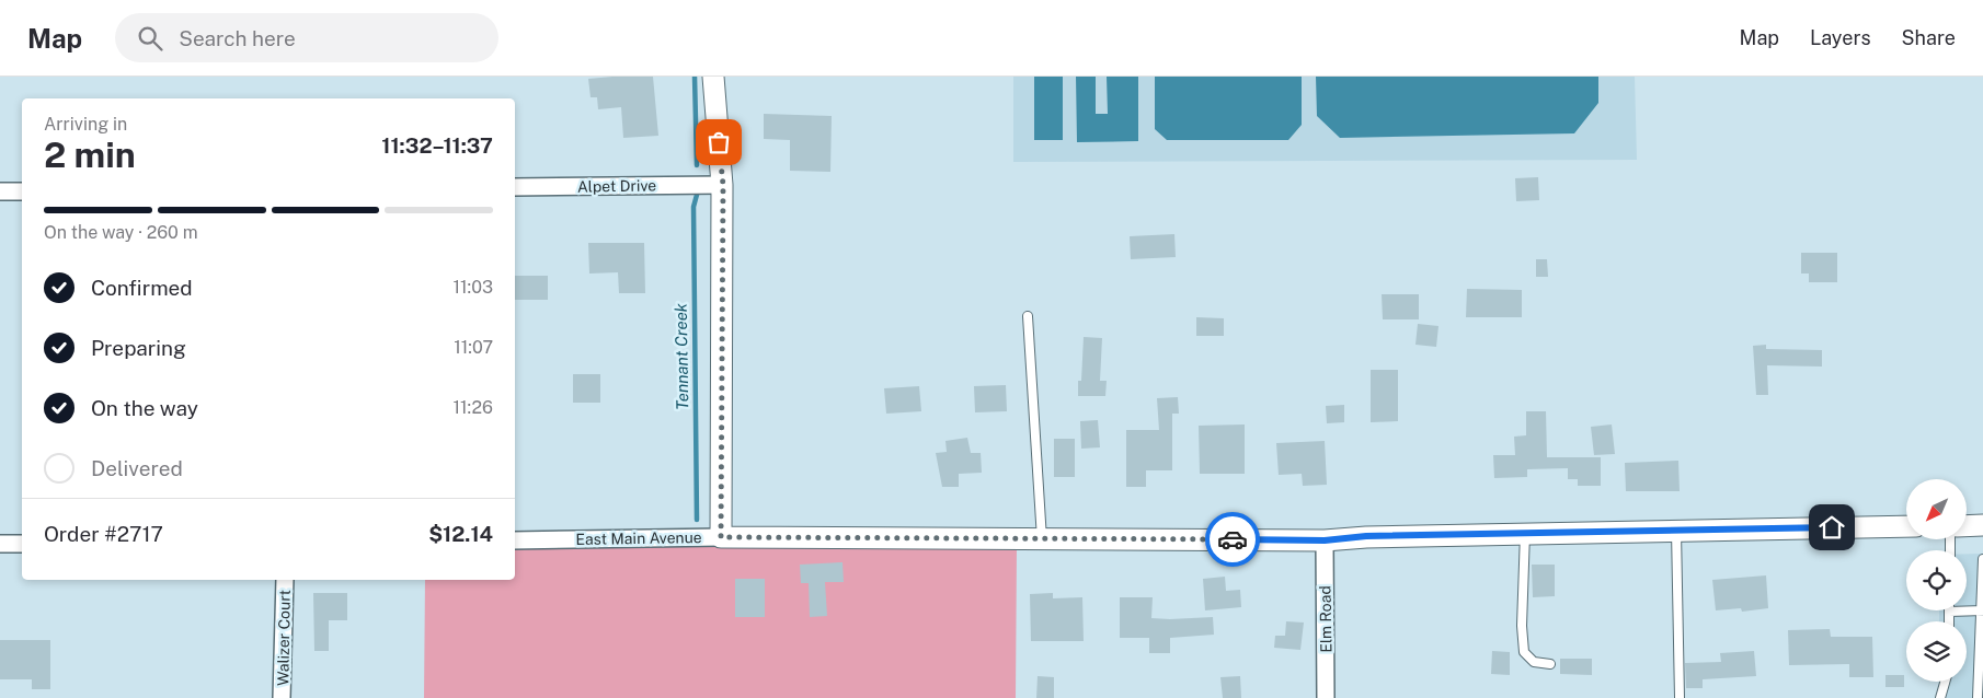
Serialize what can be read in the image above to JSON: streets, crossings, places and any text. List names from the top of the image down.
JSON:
{
  "streets": {
    "street": [
      "Alpet Drive",
      "East Main Avenue",
      "Elm Road",
      "Walizer Court"
    ]
  },
  "crossings": [
    ["East Main Avenue", "Elm Road"]
  ],
  "water": ["Tennant Creek"],
  "north": "bottom left",
  "page": {
    "header": "Map",
    "search": "Search here",
    "nav": ["Map", "Layers", "Share"],
    "heading": ["2 min", "Arriving in", "11:32–11:37"],
    "panel": ["Order #2717", "$12.14"],
    "bar": "On the way · 260 m",
    "list": [
      ["Confirmed", "11:03"],
      ["Preparing", "11:07"],
      ["On the way", "11:26"],
      "Delivered"
    ]
  }
}
